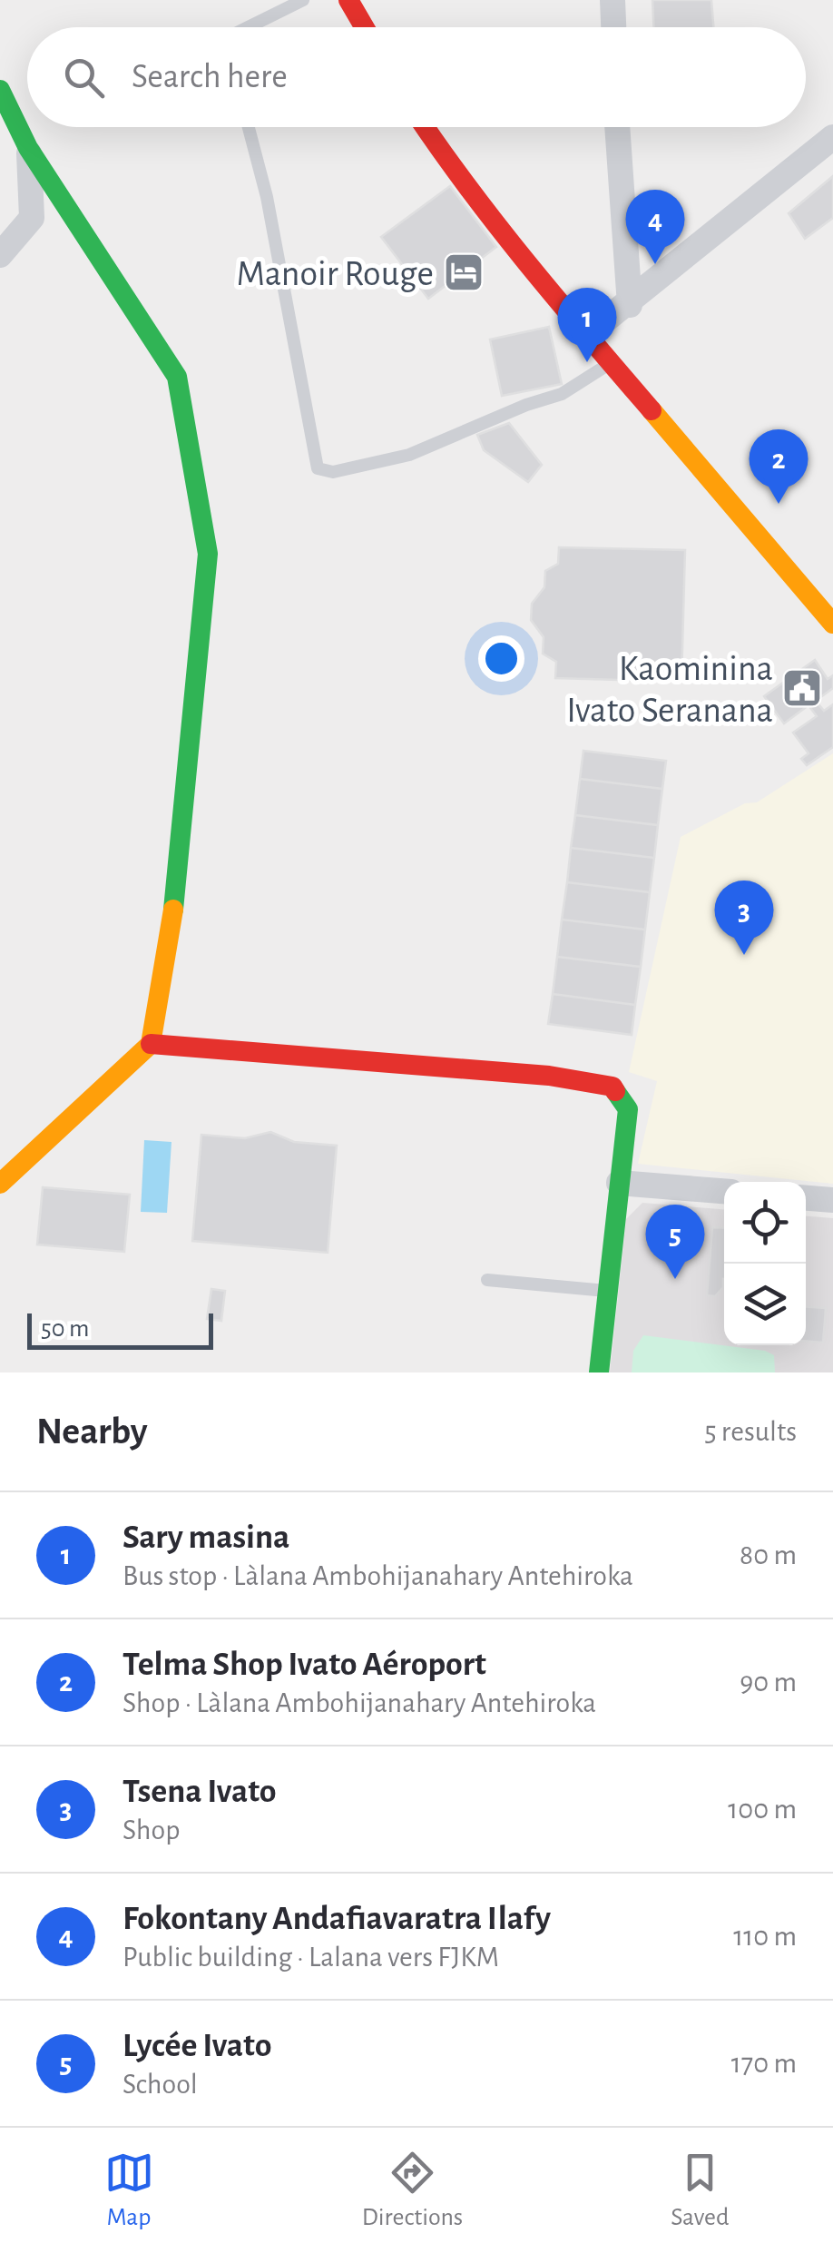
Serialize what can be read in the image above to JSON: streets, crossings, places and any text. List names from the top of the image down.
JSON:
{
  "places": {
    "hotel": ["Manoir Rouge"],
    "public building": ["Kaominina Ivato Seranana"]
  },
  "scale_bar": "50 m",
  "page": {
    "search": "Search here",
    "pins": [
      "4",
      "1",
      "2",
      "3",
      "5"
    ],
    "scale": "50 m",
    "heading": ["Nearby", "5 results"],
    "list": [
      {
        "mark": "1",
        "name": "Sary masina",
        "note": "Bus stop · Làlana Ambohijanahary Antehiroka",
        "value": "80 m"
      },
      {
        "mark": "2",
        "name": "Telma Shop Ivato Aéroport",
        "note": "Shop · Làlana Ambohijanahary Antehiroka",
        "value": "90 m"
      },
      {
        "mark": "3",
        "name": "Tsena Ivato",
        "note": "Shop",
        "value": "100 m"
      },
      {
        "mark": "4",
        "name": "Fokontany Andafiavaratra Ilafy",
        "note": "Public building · Lalana vers FJKM",
        "value": "110 m"
      },
      {
        "mark": "5",
        "name": "Lycée Ivato",
        "note": "School",
        "value": "170 m"
      }
    ],
    "nav": ["Map", "Directions", "Saved"]
  }
}
